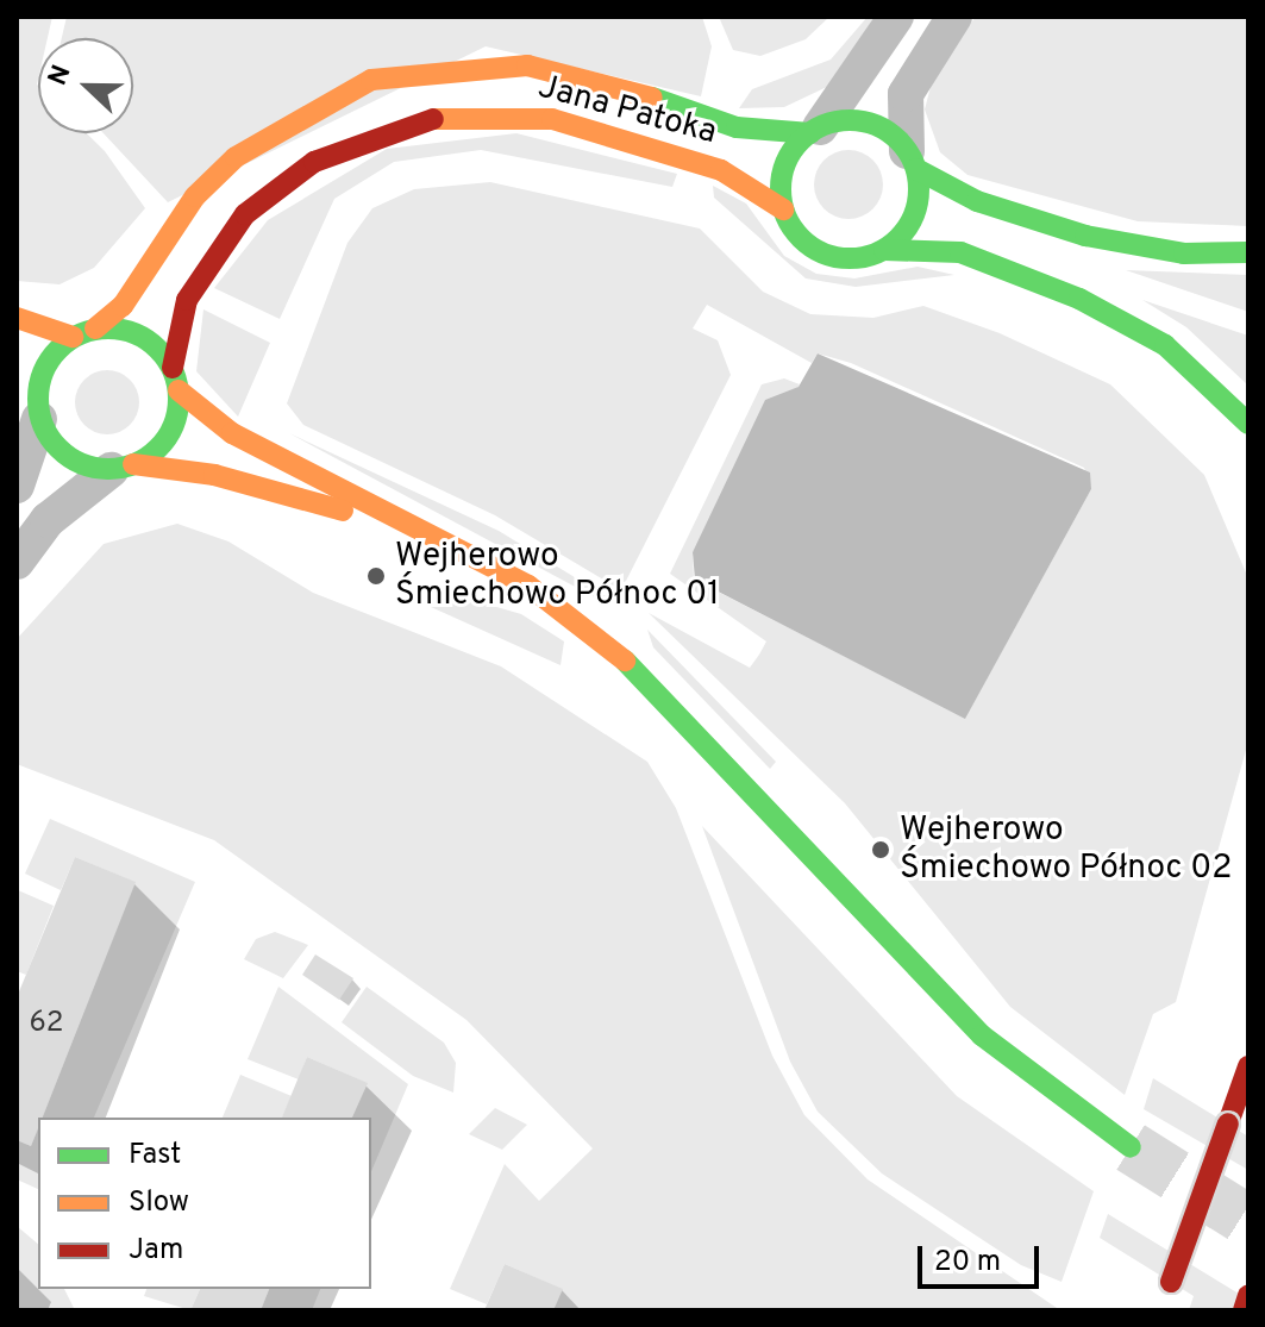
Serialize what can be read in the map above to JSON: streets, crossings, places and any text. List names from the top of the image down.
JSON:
{
  "streets": {
    "main road": ["Jana Patoka"]
  },
  "places": ["Wejherowo Śmiechowo Północ 01", "Wejherowo Śmiechowo Północ 02"],
  "house_numbers": ["62"],
  "legend": ["Fast", "Slow", "Jam"],
  "scale_bar": "20 m",
  "north": "left"
}
